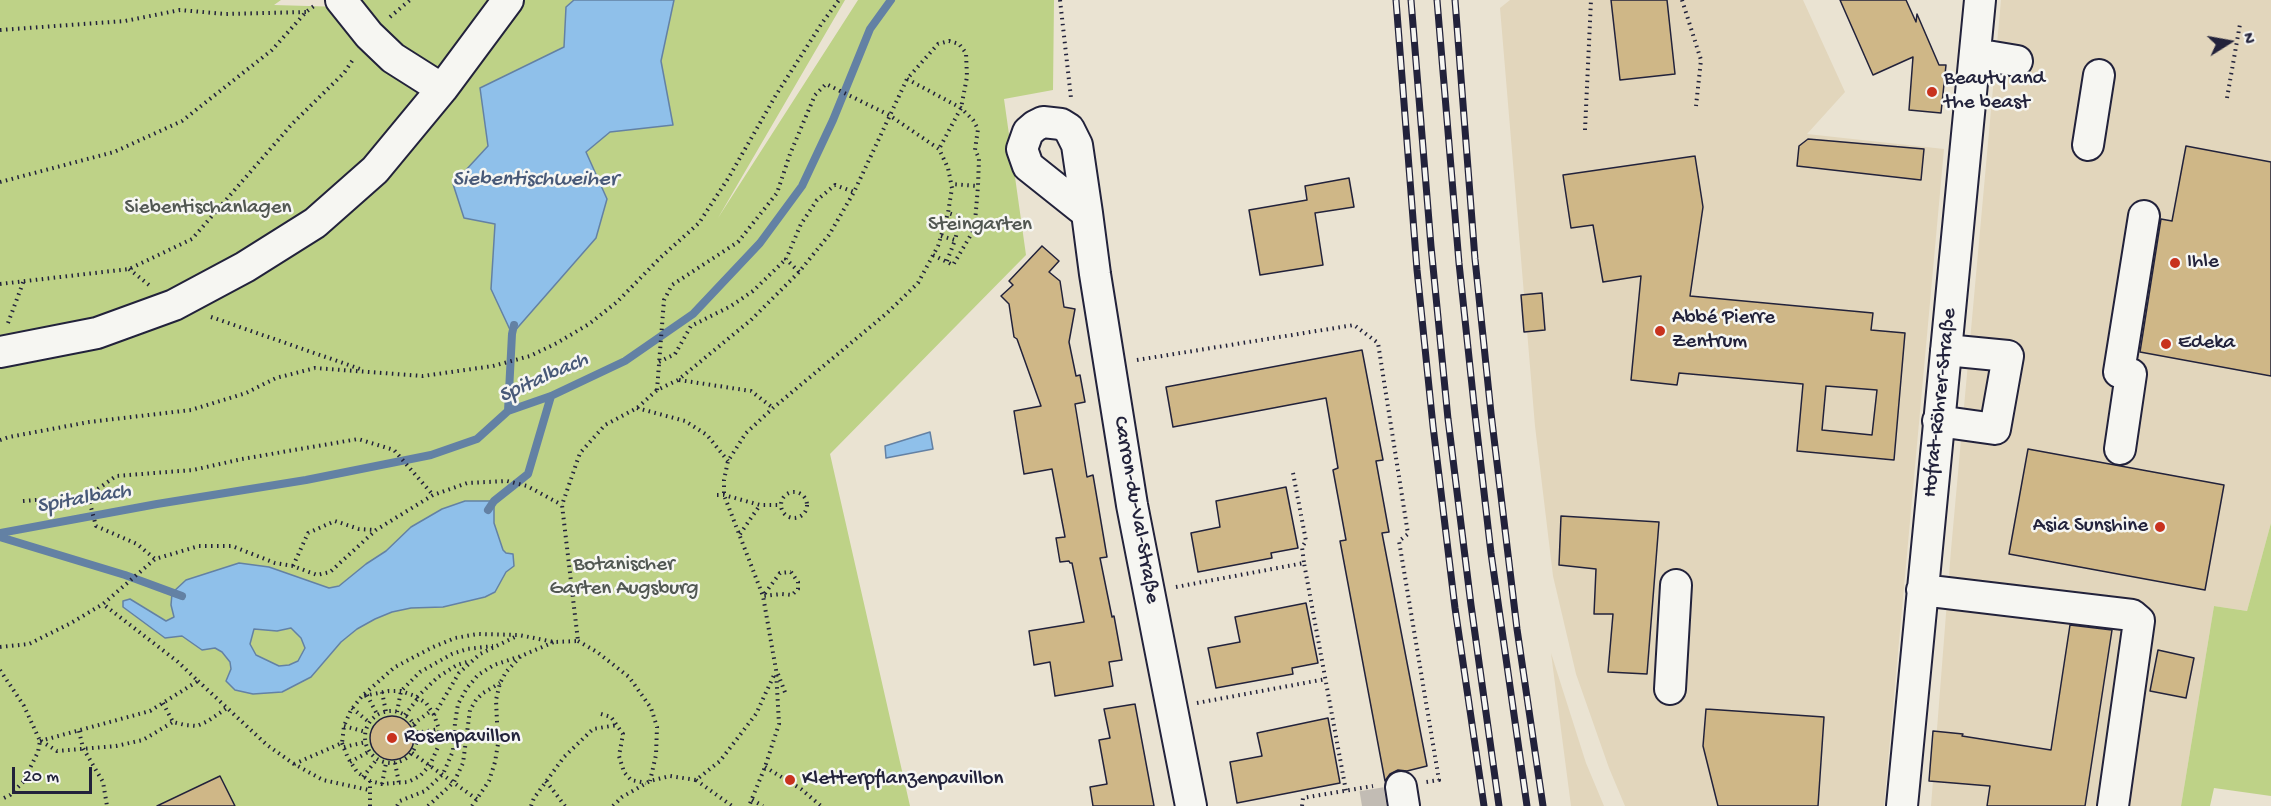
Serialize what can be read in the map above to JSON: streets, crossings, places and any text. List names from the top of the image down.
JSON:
{
  "streets": {
    "street": ["Hofrat-Röhrer-Straße", "Carron-du-Val-Straße"]
  },
  "water": ["Siebentischweiher", "Spitalbach"],
  "parks": ["Siebentischanlagen", "Steingarten", "Botanischer Garten Augsburg"],
  "places": [
    "Beauty and the beast",
    "Ihle",
    "Abbé Pierre Zentrum",
    "Edeka",
    "Asia Sunshine",
    "Rosenpavillon",
    "Kletterpflanzenpavillon"
  ],
  "scale_bar": "20 m",
  "north": "right"
}
